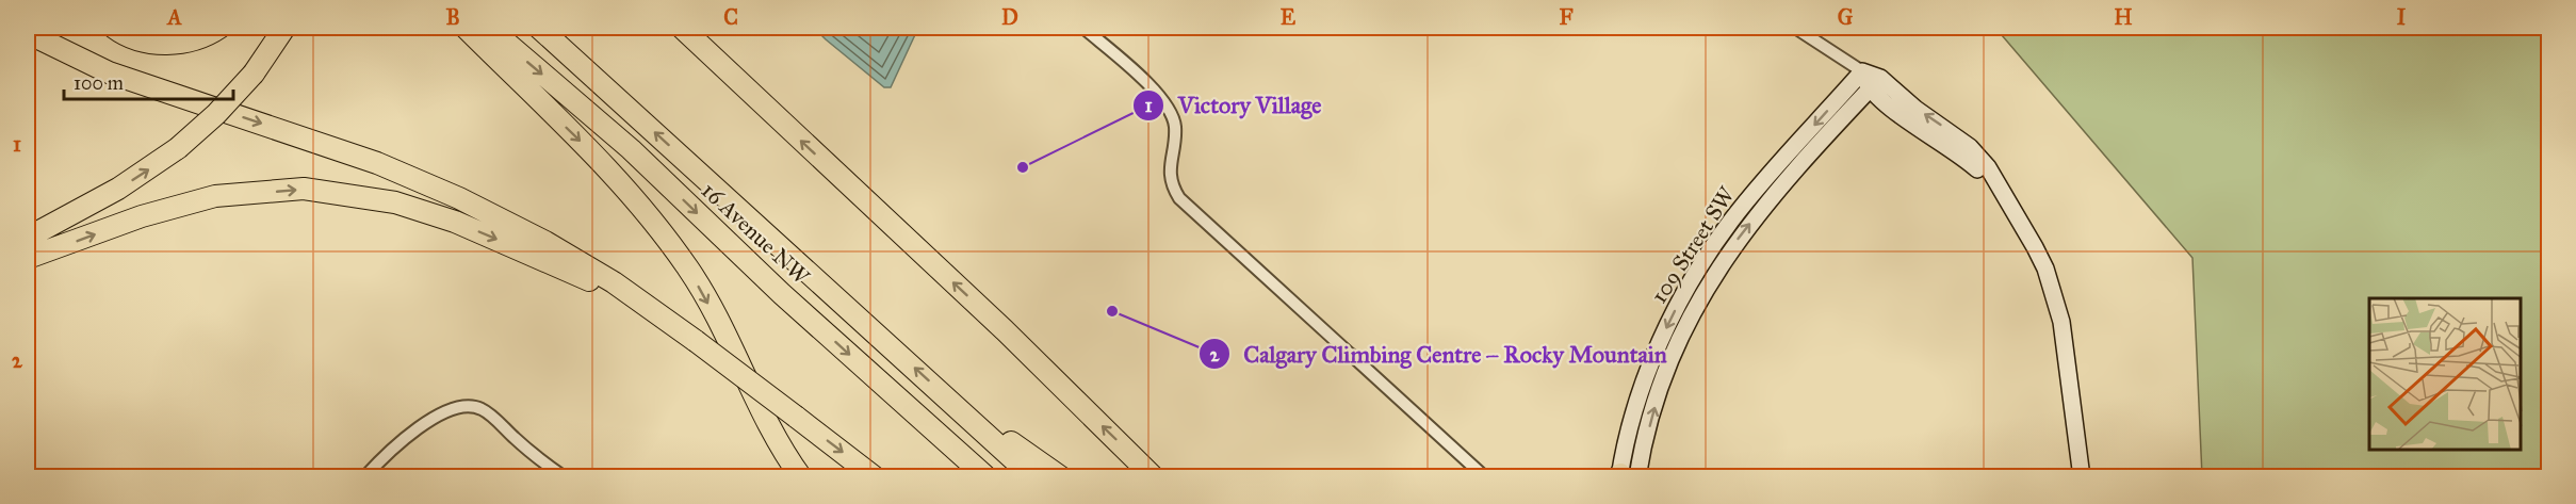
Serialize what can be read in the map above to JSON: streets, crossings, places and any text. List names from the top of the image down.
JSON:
{
  "streets": {
    "highway": ["16 Avenue NW"],
    "street": ["109 Street SW"]
  },
  "places": ["Victory Village", "Calgary Climbing Centre – Rocky Mountain"],
  "scale_bar": "100 m",
  "grid": {
    "columns": [
      "A",
      "B",
      "C",
      "D",
      "E",
      "F",
      "G",
      "H",
      "I"
    ],
    "rows": ["1", "2"]
  }
}
